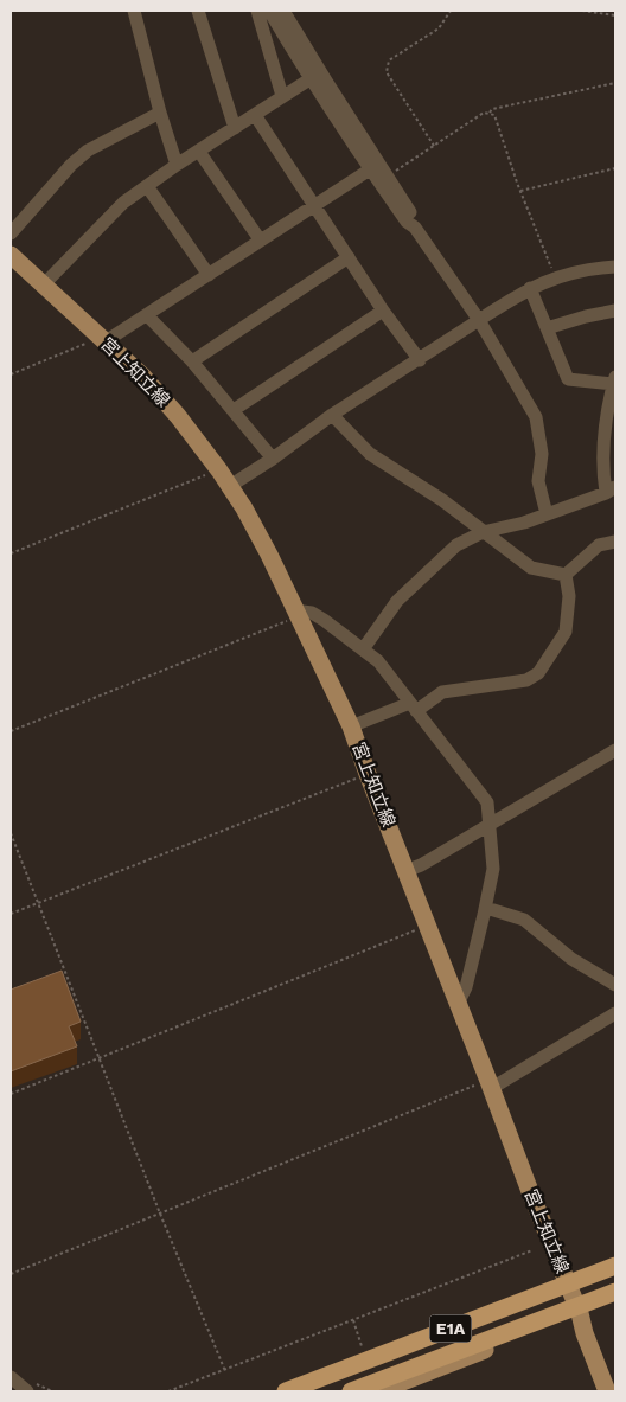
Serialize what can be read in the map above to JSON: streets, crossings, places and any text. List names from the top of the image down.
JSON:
{
  "streets": {
    "highway": ["E1A"],
    "main road": ["宮上知立線"]
  }
}
